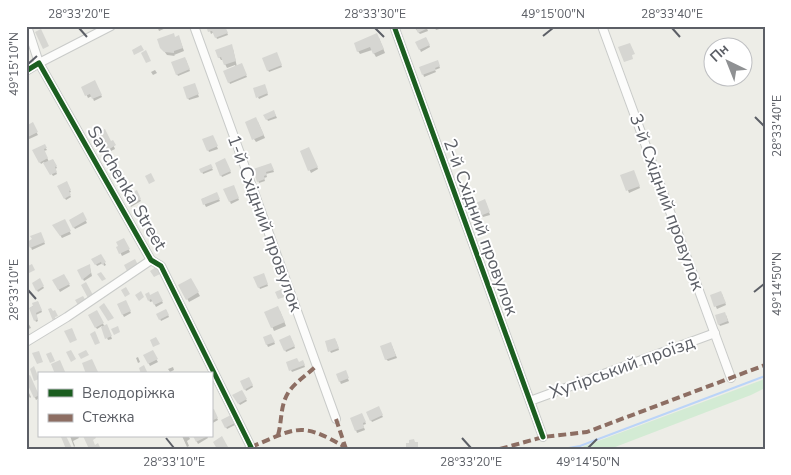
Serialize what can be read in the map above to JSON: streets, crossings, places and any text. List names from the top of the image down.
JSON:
{
  "streets": {
    "street": [
      "Savchenka Street",
      "3-й Східний провулок",
      "1-й Східний провулок",
      "2-й Східний провулок",
      "Хутірський проїзд"
    ]
  },
  "crossings": [
    ["3-й Східний провулок", "Хутірський проїзд"],
    ["2-й Східний провулок", "Хутірський проїзд"]
  ],
  "legend": ["Велодоріжка", "Стежка"],
  "north": "top left",
  "coordinates": [
    "28°33'20\"E",
    "28°33'30\"E",
    "49°15'00\"N",
    "28°33'40\"E",
    "49°15'10\"N",
    "49°14'50\"N",
    "28°33'10\"E"
  ]
}
